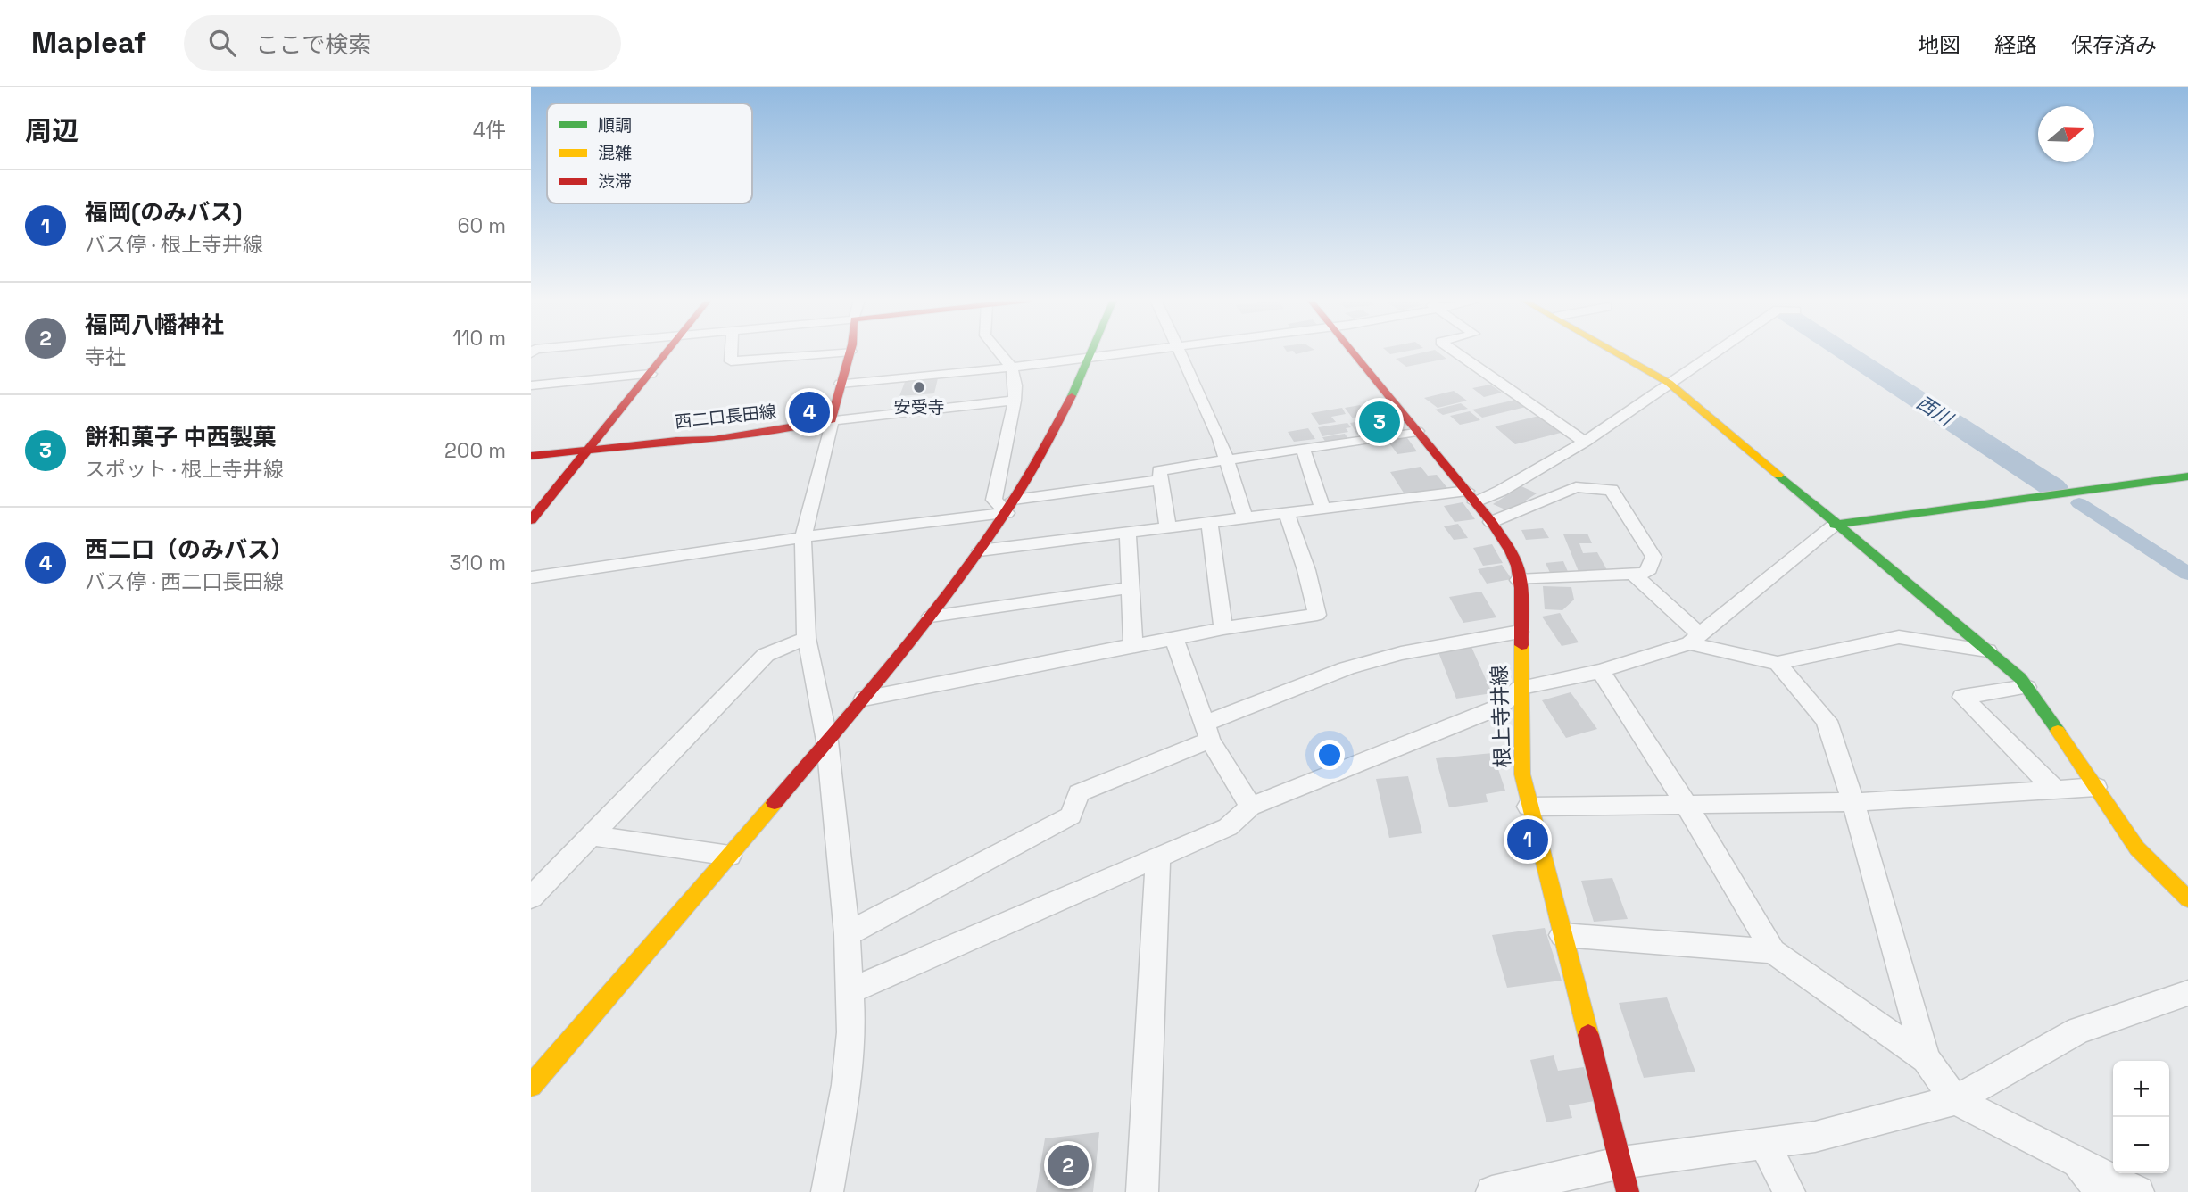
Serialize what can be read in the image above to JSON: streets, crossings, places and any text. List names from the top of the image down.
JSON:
{
  "streets": {
    "street": ["西二口長田線", "根上寺井線"]
  },
  "water": ["西川"],
  "places": ["安受寺"],
  "legend": ["順調", "混雑", "渋滞"],
  "north": "right",
  "page": {
    "header": "Mapleaf",
    "search": "ここで検索",
    "nav": ["地図", "経路", "保存済み"],
    "heading": ["周辺", "4件"],
    "list": [
      {
        "mark": "1",
        "name": "福岡(のみバス)",
        "note": "バス停 · 根上寺井線",
        "value": "60 m"
      },
      {
        "mark": "2",
        "name": "福岡八幡神社",
        "note": "寺社",
        "value": "110 m"
      },
      {
        "mark": "3",
        "name": "餅和菓子 中西製菓",
        "note": "スポット · 根上寺井線",
        "value": "200 m"
      },
      {
        "mark": "4",
        "name": "西二口（のみバス）",
        "note": "バス停 · 西二口長田線",
        "value": "310 m"
      }
    ],
    "pins": [
      "4",
      "3",
      "1",
      "2"
    ],
    "map_buttons": ["+", "−"]
  }
}
